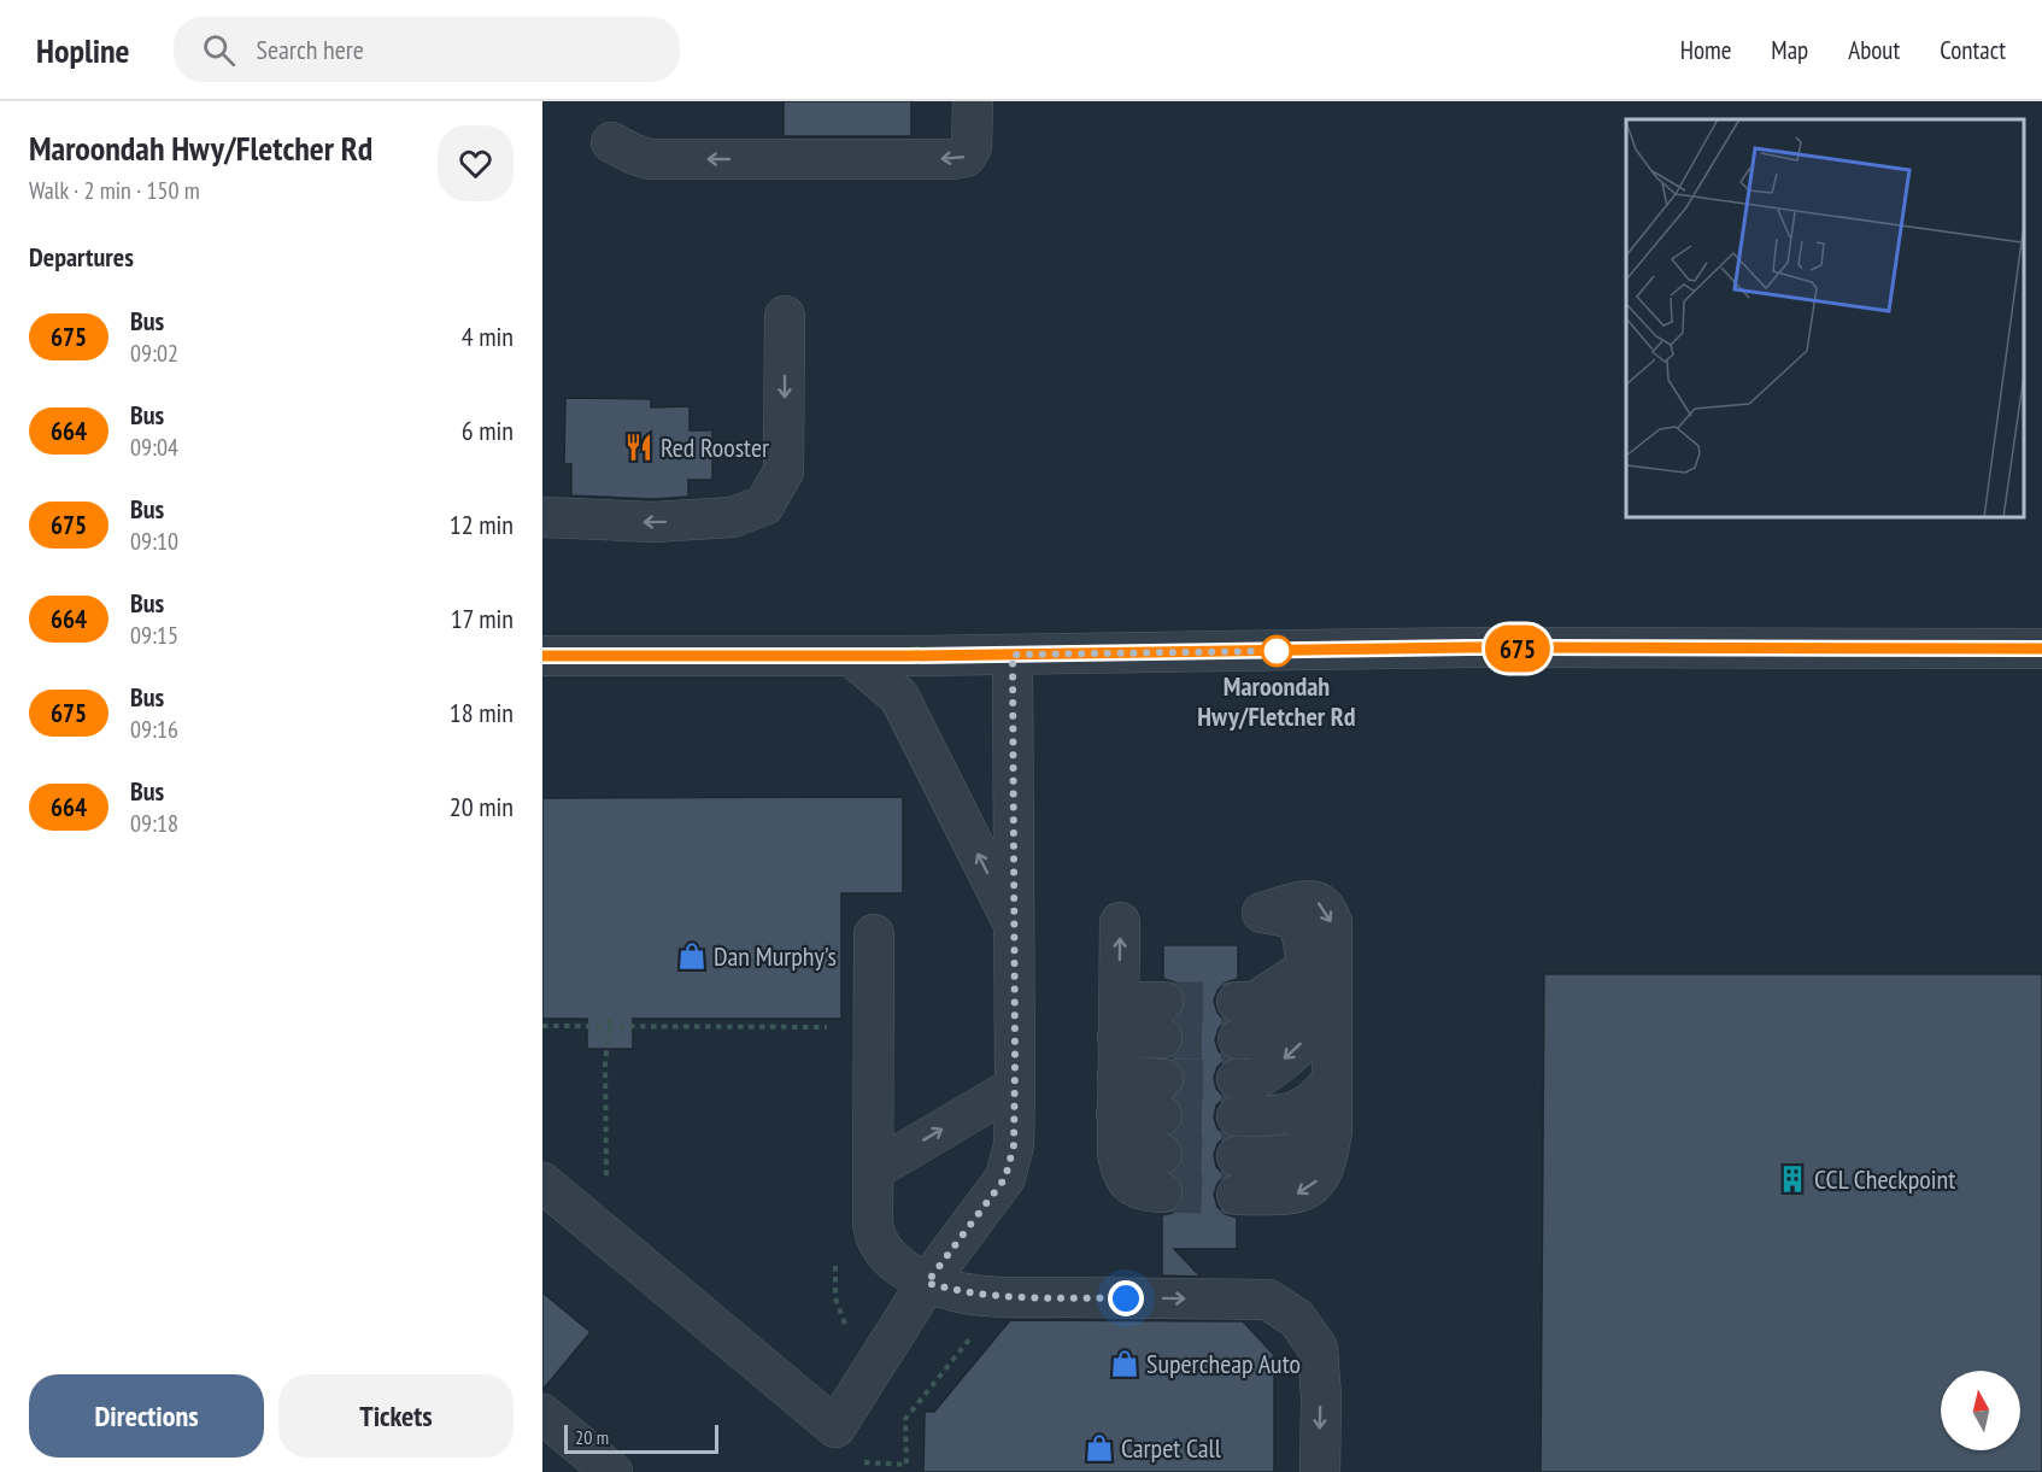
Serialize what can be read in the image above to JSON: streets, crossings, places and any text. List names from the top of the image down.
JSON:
{
  "places": {
    "restaurant": ["Red Rooster"],
    "other": ["Maroondah Hwy/Fletcher Rd"],
    "shop": ["Dan Murphy's", "Supercheap Auto", "Carpet Call"],
    "building": ["CCL Checkpoint"]
  },
  "lines": ["bus line 675"],
  "scale_bar": "20 m",
  "north": "top",
  "page": {
    "header": "Hopline",
    "search": "Search here",
    "nav": [
      "Home",
      "Map",
      "About",
      "Contact"
    ],
    "heading": [
      ["Maroondah Hwy/Fletcher Rd", "Walk · 2 min · 150 m"],
      "Departures"
    ],
    "on_map": "675",
    "list": [
      {
        "mark": "675",
        "name": "Bus",
        "note": "09:02",
        "value": "4 min"
      },
      {
        "mark": "664",
        "name": "Bus",
        "note": "09:04",
        "value": "6 min"
      },
      {
        "mark": "675",
        "name": "Bus",
        "note": "09:10",
        "value": "12 min"
      },
      {
        "mark": "664",
        "name": "Bus",
        "note": "09:15",
        "value": "17 min"
      },
      {
        "mark": "675",
        "name": "Bus",
        "note": "09:16",
        "value": "18 min"
      },
      {
        "mark": "664",
        "name": "Bus",
        "note": "09:18",
        "value": "20 min"
      }
    ],
    "buttons": ["Directions", "Tickets"],
    "scale": "20 m"
  }
}
